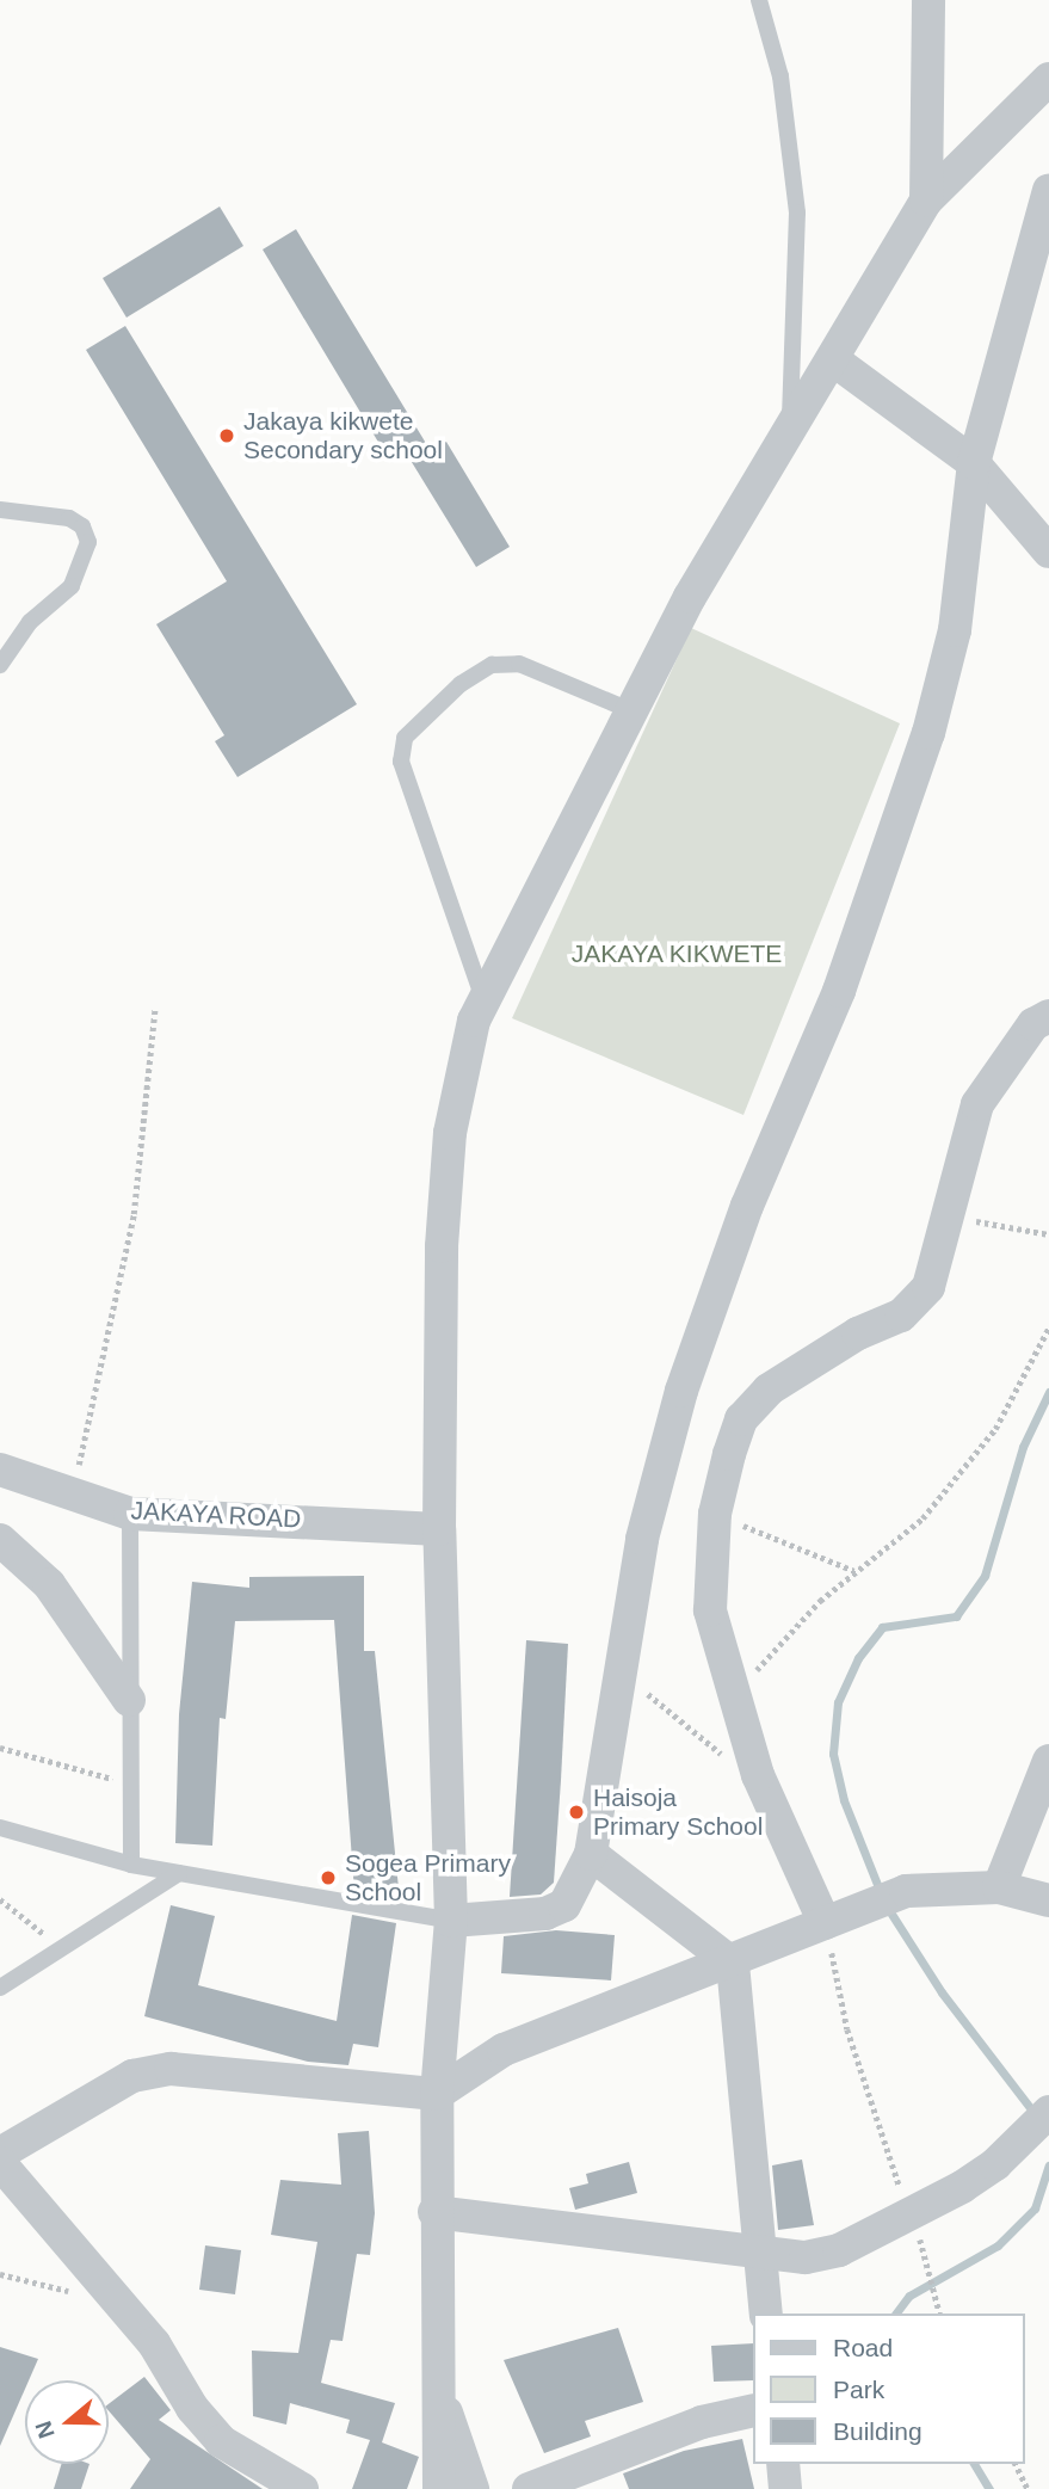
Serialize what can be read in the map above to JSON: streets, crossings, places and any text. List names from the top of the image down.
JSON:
{
  "streets": {
    "street": ["JAKAYA ROAD"]
  },
  "parks": ["JAKAYA KIKWETE"],
  "places": ["Jakaya kikwete Secondary school", "Haisoja Primary School", "Sogea Primary School"],
  "legend": ["Road", "Park", "Building"],
  "north": "left"
}
